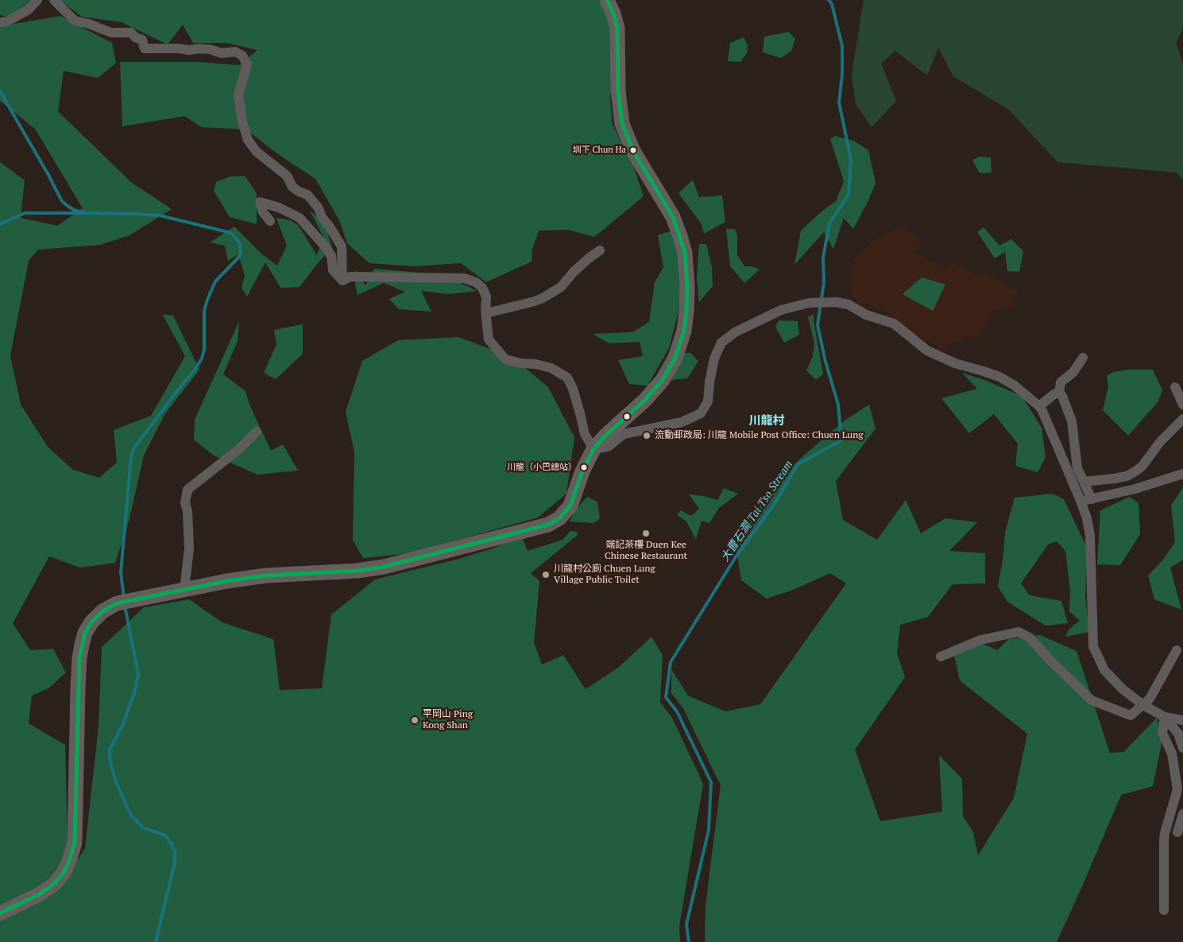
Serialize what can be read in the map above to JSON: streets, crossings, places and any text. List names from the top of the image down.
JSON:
{
  "districts": ["川龍村"],
  "water": ["大曹石澗 Tai Tso Stream"],
  "places": [
    "圳下 Chun Ha",
    "流動郵政局: 川龍 Mobile Post Office: Chuen Lung",
    "川龍（小巴總站）",
    "端記茶樓 Duen Kee Chinese Restaurant",
    "川龍村公廁 Chuen Lung Village Public Toilet",
    "平岡山 Ping Kong Shan"
  ]
}
